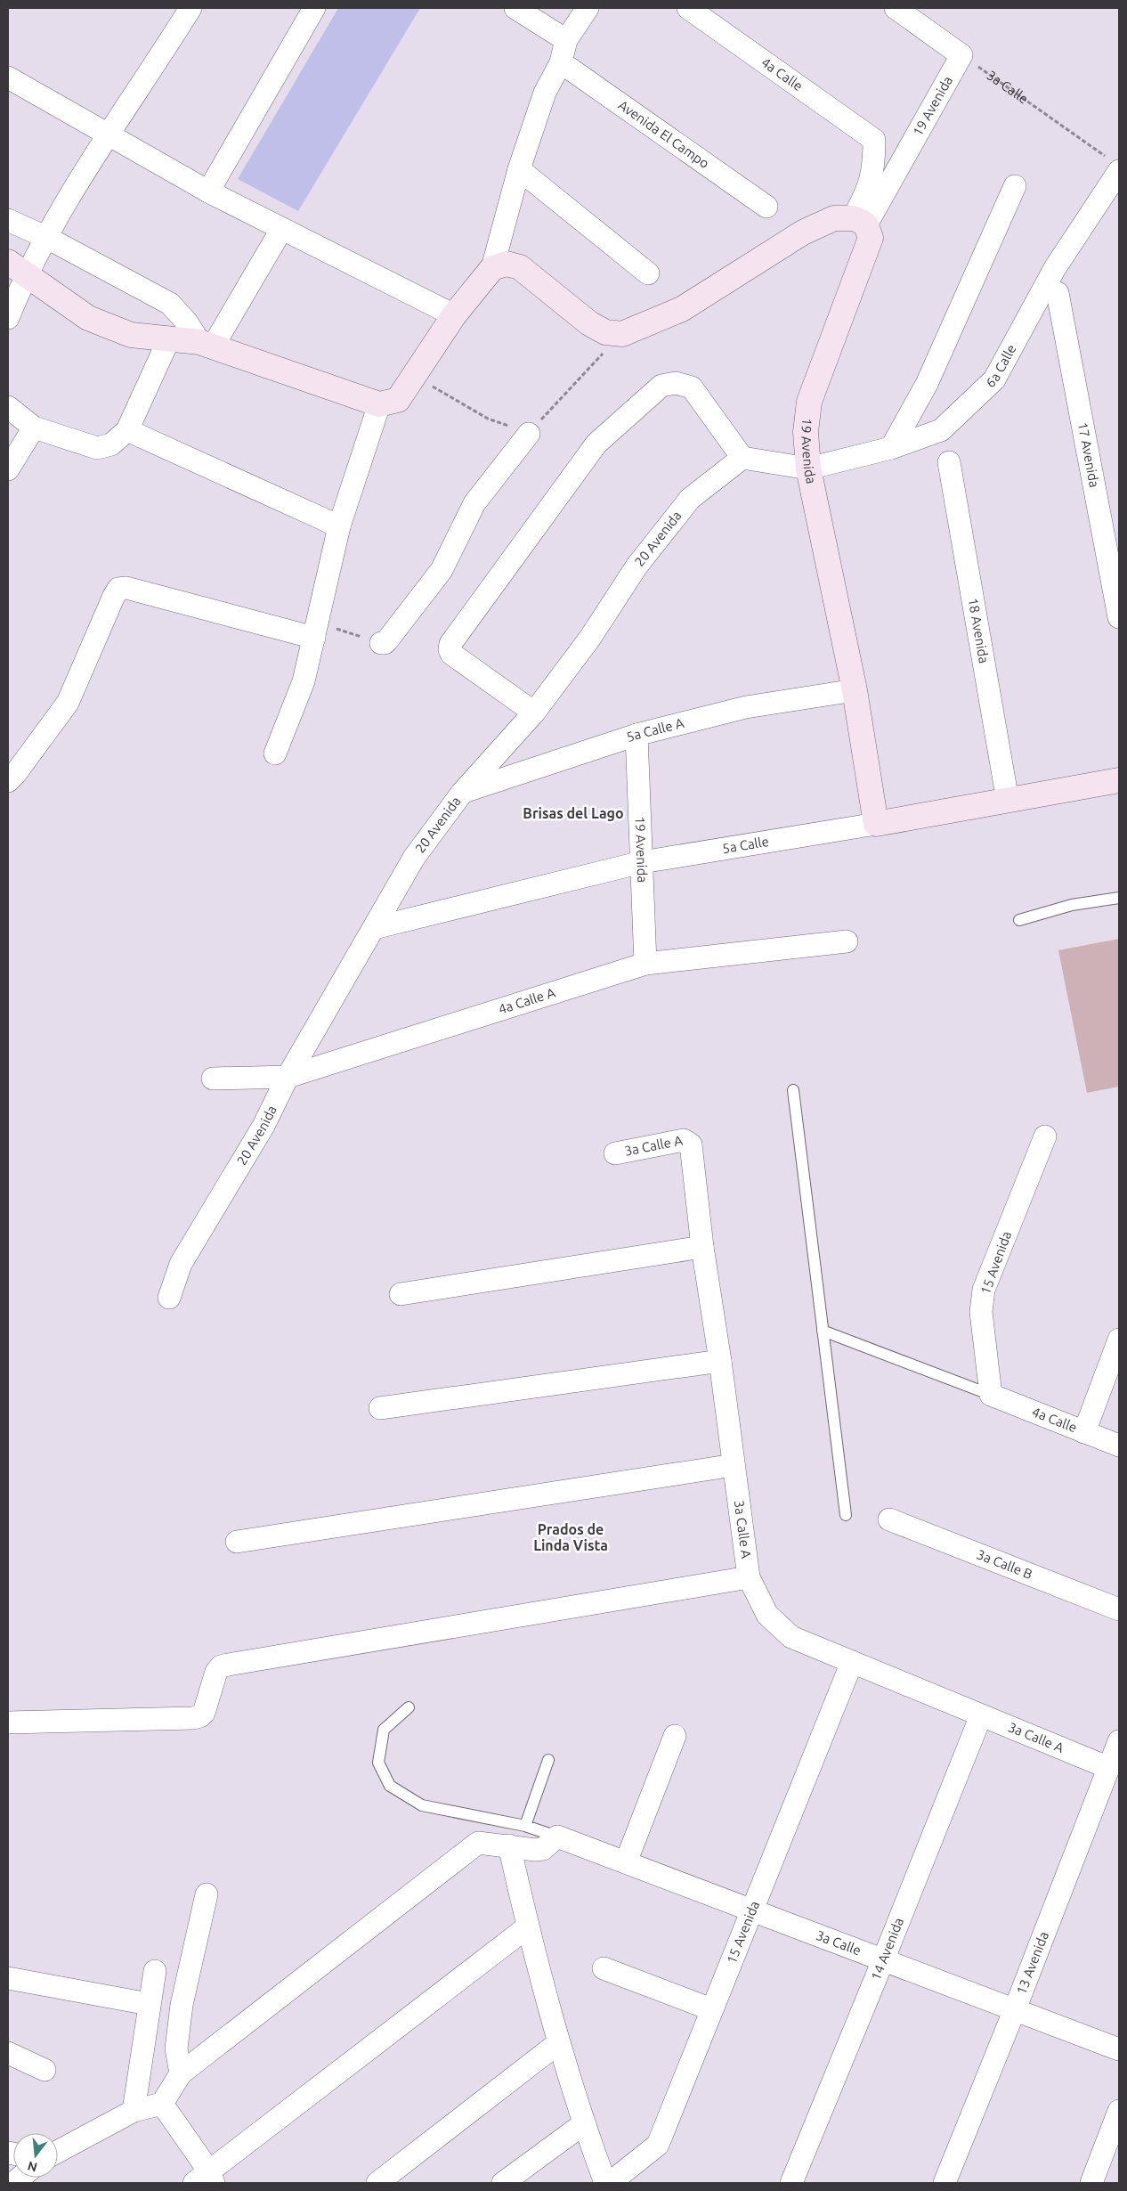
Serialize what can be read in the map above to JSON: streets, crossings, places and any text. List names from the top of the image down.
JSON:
{
  "streets": {
    "street": [
      "4a Calle",
      "3a Calle",
      "19 Avenida",
      "Avenida El Campo",
      "6a Calle",
      "17 Avenida",
      "20 Avenida",
      "18 Avenida",
      "5a Calle A",
      "5a Calle",
      "4a Calle A",
      "3a Calle A",
      "15 Avenida",
      "3a Calle B",
      "14 Avenida",
      "13 Avenida"
    ]
  },
  "crossings": [
    ["4a Calle", "19 Avenida"],
    ["4a Calle", "15 Avenida"],
    ["3a Calle", "19 Avenida"],
    ["3a Calle", "6a Calle"],
    ["3a Calle", "15 Avenida"],
    ["3a Calle", "14 Avenida"],
    ["3a Calle", "13 Avenida"],
    ["19 Avenida", "6a Calle"],
    ["19 Avenida", "5a Calle A"],
    ["19 Avenida", "5a Calle"],
    ["19 Avenida", "4a Calle A"],
    ["20 Avenida", "5a Calle A"],
    ["20 Avenida", "5a Calle"],
    ["20 Avenida", "4a Calle A"],
    ["18 Avenida", "5a Calle"],
    ["3a Calle A", "15 Avenida"],
    ["3a Calle A", "14 Avenida"],
    ["3a Calle A", "13 Avenida"]
  ],
  "districts": ["Brisas del Lago", "Prados de Linda Vista"],
  "north": "bottom"
}
